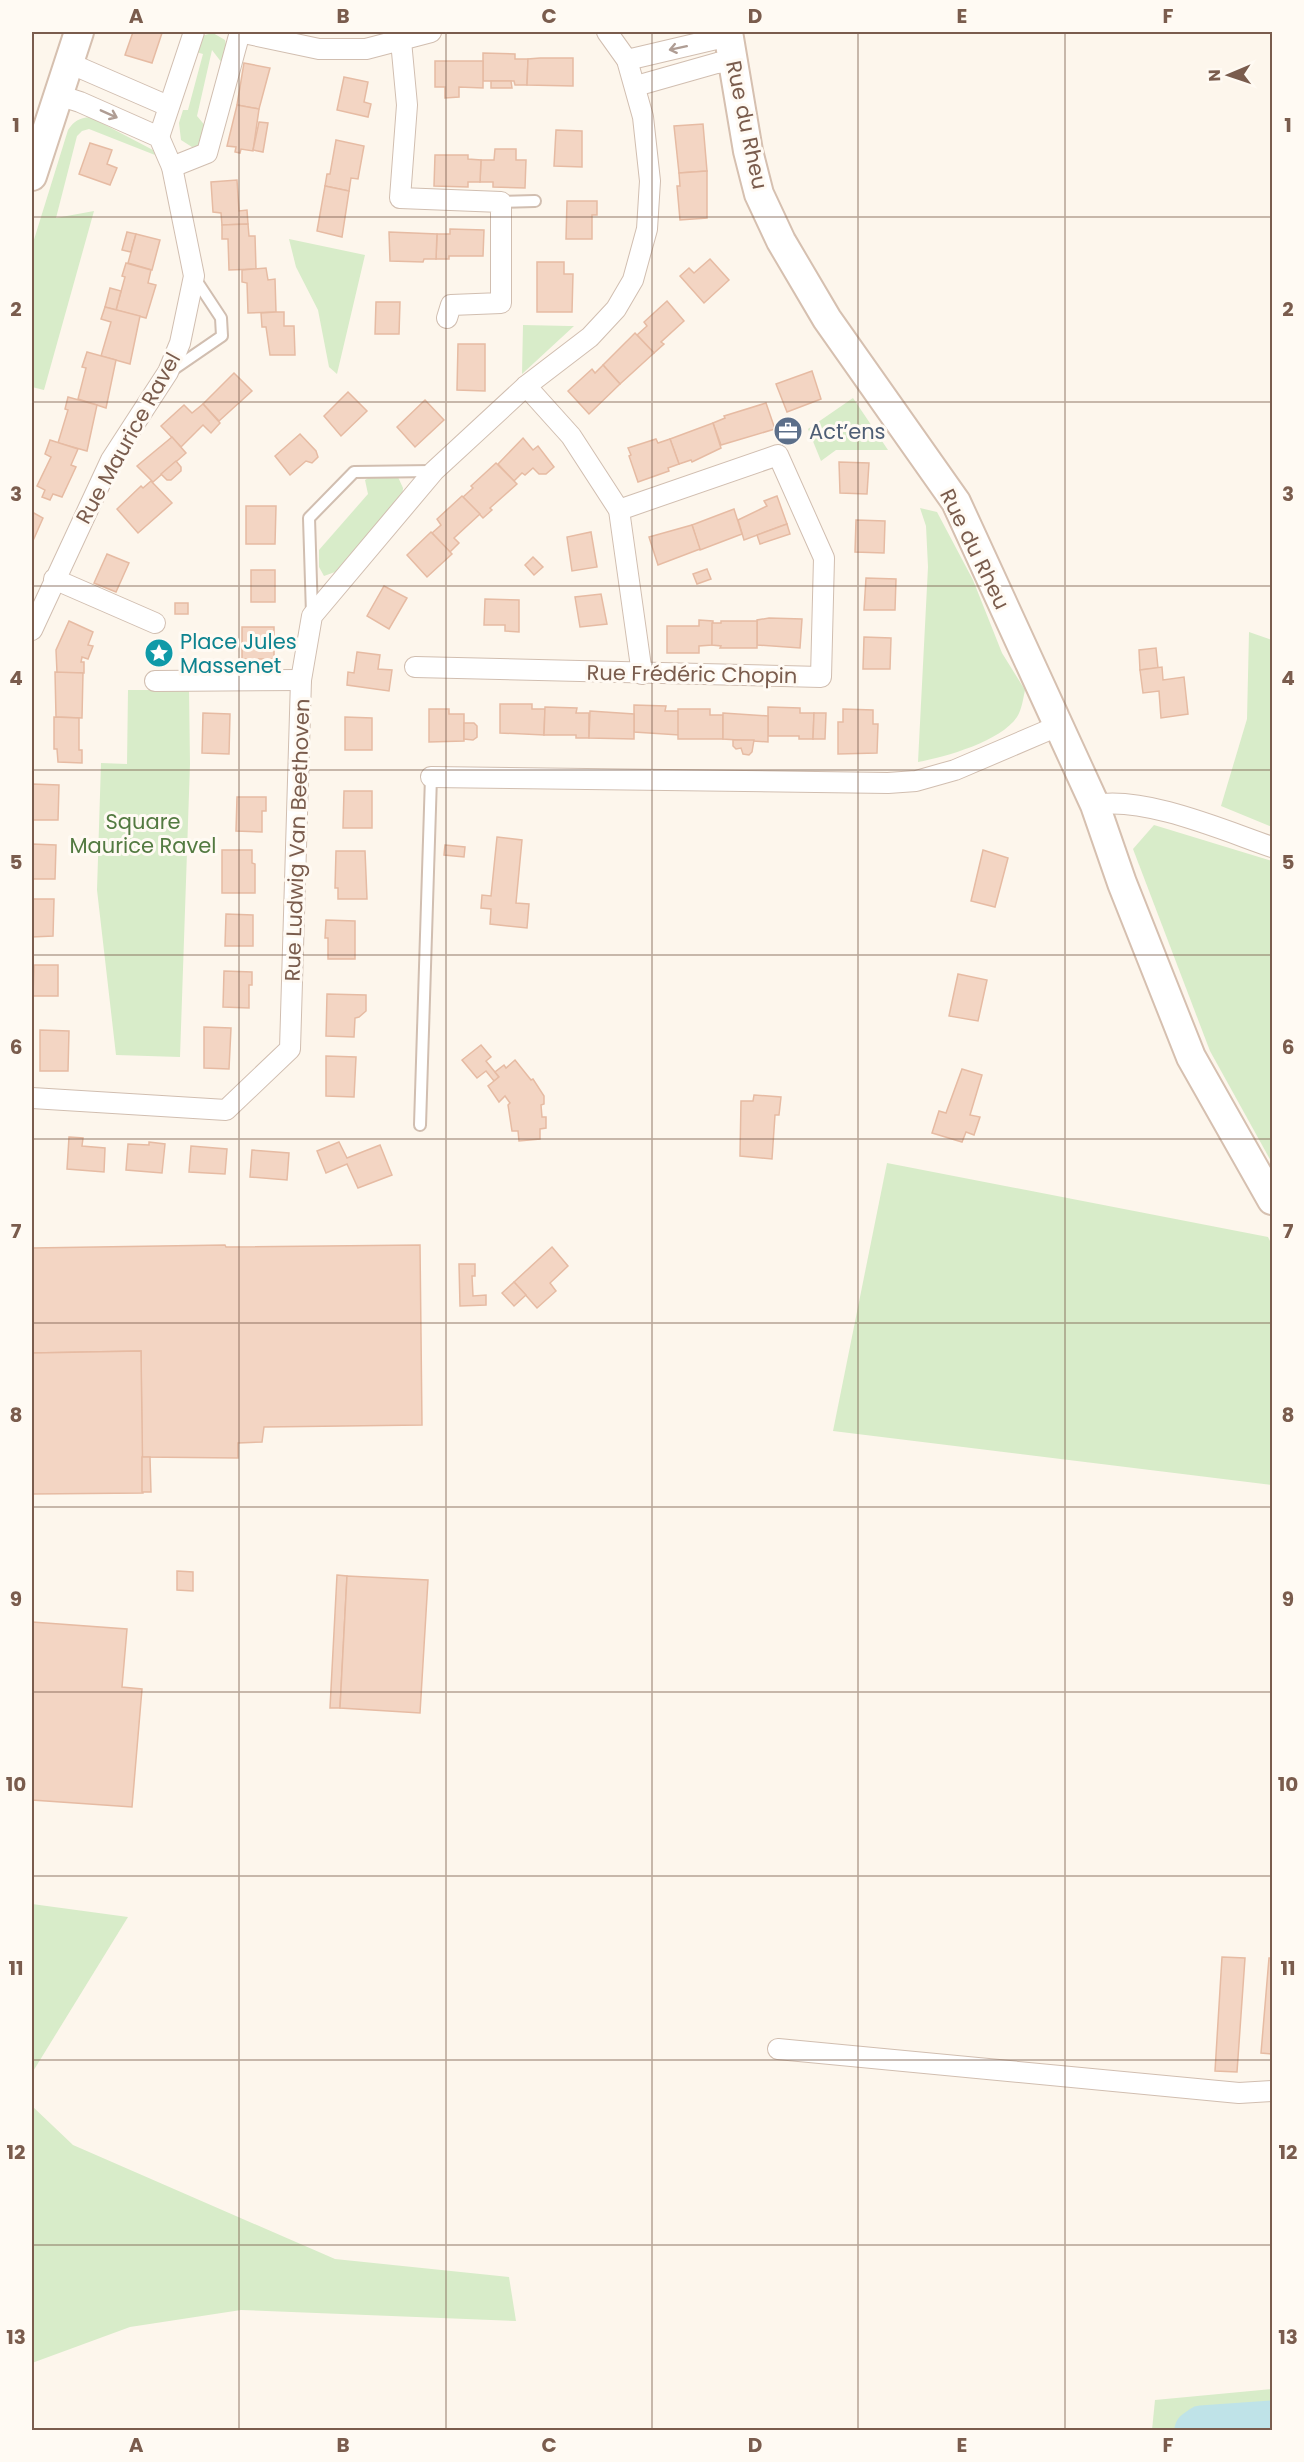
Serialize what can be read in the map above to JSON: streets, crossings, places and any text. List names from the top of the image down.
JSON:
{
  "streets": {
    "street": [
      "Rue du Rheu",
      "Rue Maurice Ravel",
      "Rue Frédéric Chopin",
      "Rue Ludwig Van Beethoven"
    ]
  },
  "parks": ["Square Maurice Ravel"],
  "places": {
    "office": ["Act’ens"],
    "place": ["Place Jules Massenet"]
  },
  "north": "left",
  "grid": {
    "columns": [
      "A",
      "B",
      "C",
      "D",
      "E",
      "F"
    ],
    "rows": [
      "1",
      "2",
      "3",
      "4",
      "5",
      "6",
      "7",
      "8",
      "9",
      "10",
      "11",
      "12",
      "13"
    ]
  }
}
